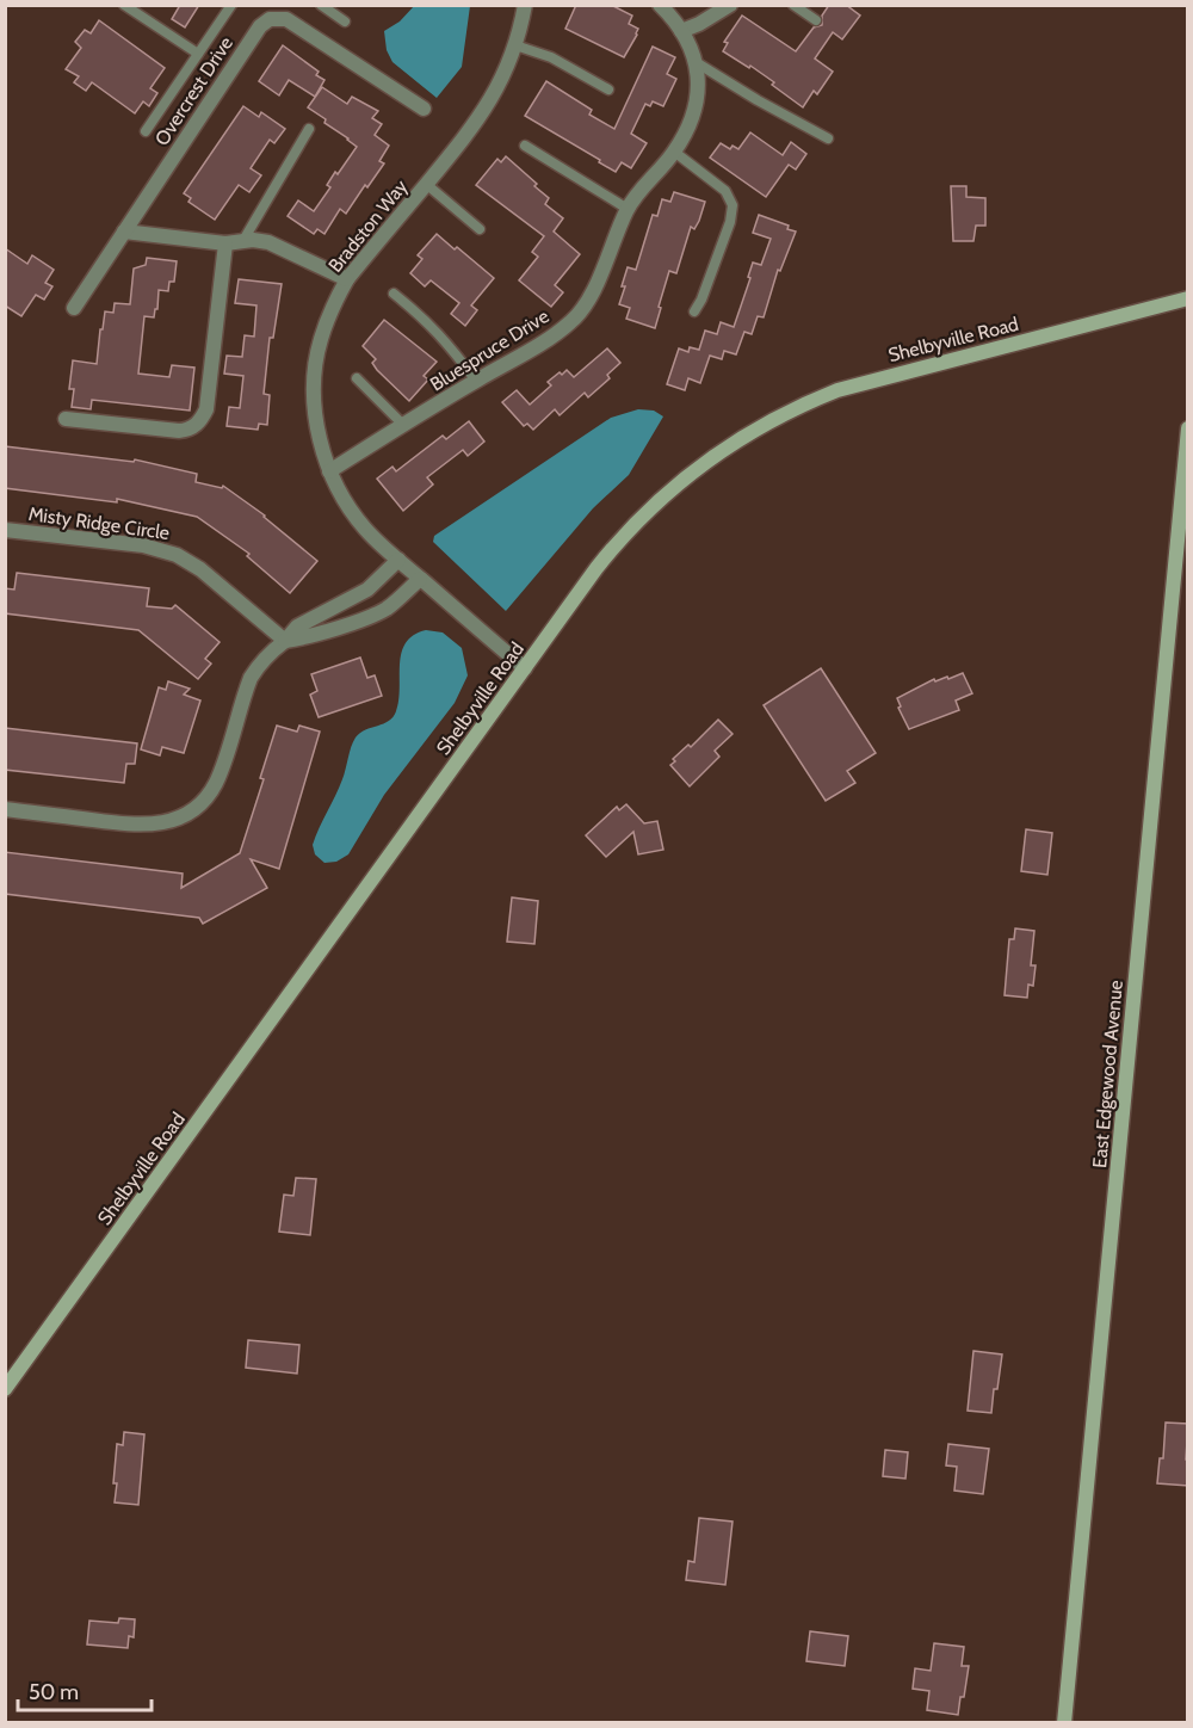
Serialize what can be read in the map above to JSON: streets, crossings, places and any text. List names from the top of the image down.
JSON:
{
  "streets": {
    "main road": ["Shelbyville Road", "East Edgewood Avenue"],
    "street": [
      "Overcrest Drive",
      "Bradston Way",
      "Bluespruce Drive",
      "Misty Ridge Circle"
    ]
  },
  "crossings": [
    ["Bradston Way", "Shelbyville Road"],
    ["Bradston Way", "Bluespruce Drive"]
  ],
  "scale_bar": "50 m"
}
